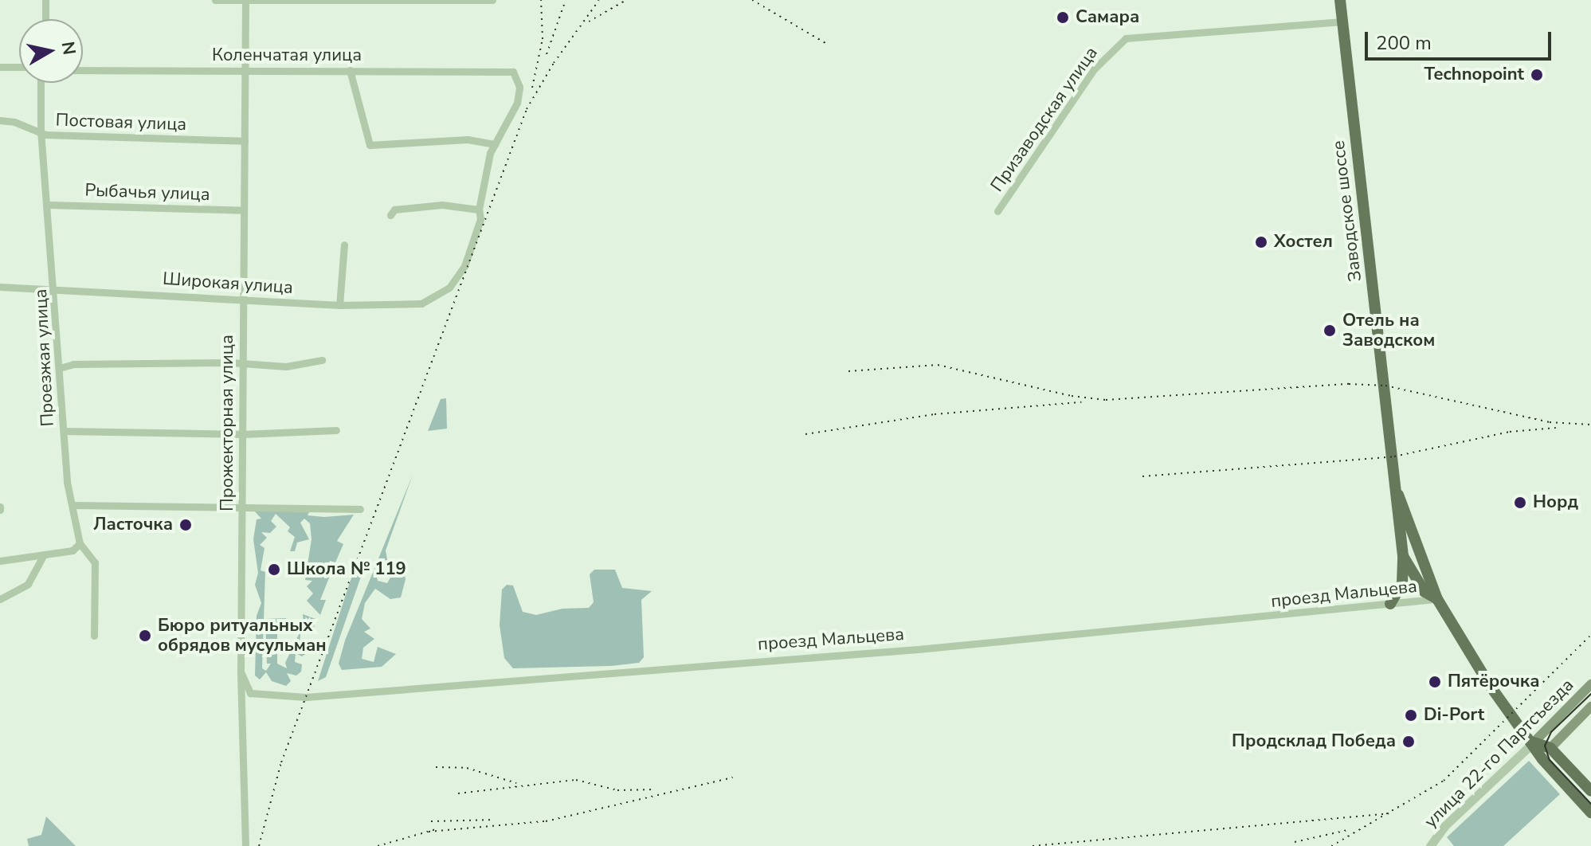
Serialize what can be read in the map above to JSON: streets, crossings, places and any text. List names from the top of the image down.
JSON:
{
  "streets": {
    "main road": ["Заводское шоссе", "улица 22-го Партсъезда"],
    "street": [
      "Коленчатая улица",
      "Призаводская улица",
      "Постовая улица",
      "Рыбачья улица",
      "Широкая улица",
      "Проезжая улица",
      "Прожекторная улица",
      "проезд Мальцева"
    ]
  },
  "crossings": [
    ["Коленчатая улица", "Прожекторная улица"],
    ["Призаводская улица", "Заводское шоссе"],
    ["Постовая улица", "Проезжая улица"],
    ["Постовая улица", "Прожекторная улица"],
    ["Рыбачья улица", "Проезжая улица"],
    ["Рыбачья улица", "Прожекторная улица"],
    ["Заводское шоссе", "проезд Мальцева"],
    ["Заводское шоссе", "улица 22-го Партсъезда"],
    ["Широкая улица", "Проезжая улица"],
    ["Широкая улица", "Прожекторная улица"],
    ["Прожекторная улица", "проезд Мальцева"]
  ],
  "places": [
    "Самара",
    "Technopoint",
    "Хостел",
    "Отель на Заводском",
    "Норд",
    "Ласточка",
    "Школа № 119",
    "Бюро ритуальных обрядов мусульман",
    "Пятёрочка",
    "Di-Port",
    "Продсклад Победа"
  ],
  "scale_bar": "200 m",
  "north": "right"
}
